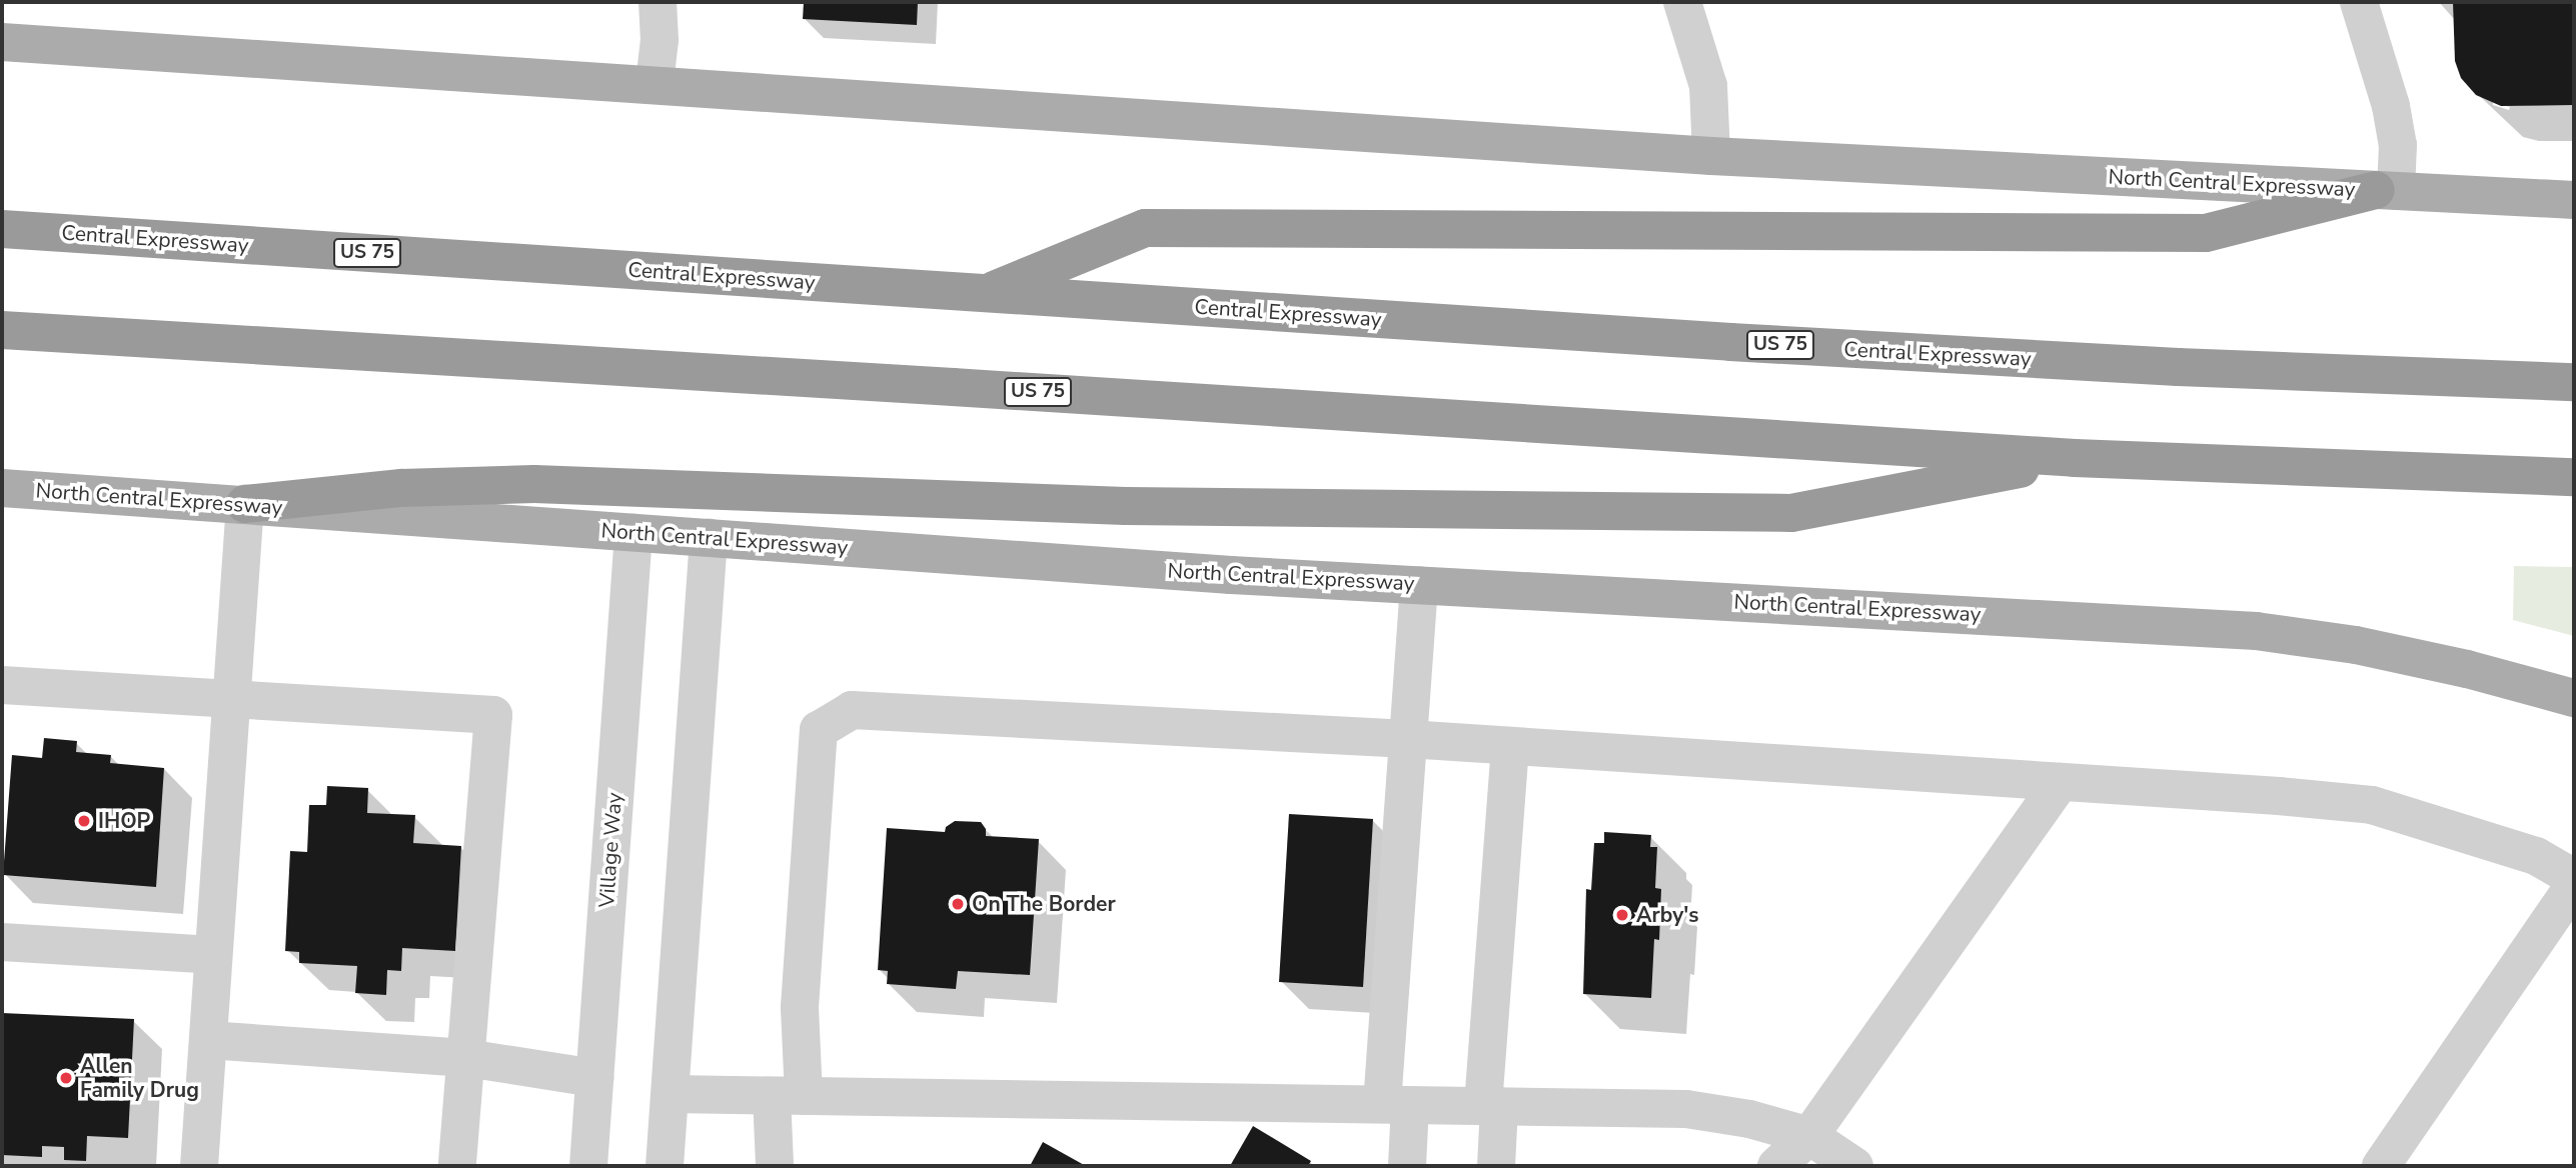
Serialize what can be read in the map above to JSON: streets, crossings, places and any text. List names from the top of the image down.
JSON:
{
  "streets": {
    "highway": ["Central Expressway", "US 75"],
    "main road": ["North Central Expressway"],
    "street": ["Village Way"]
  },
  "crossings": [
    ["North Central Expressway", "Village Way"]
  ],
  "places": [
    "IHOP",
    "On The Border",
    "Arby's",
    "Allen Family Drug"
  ]
}
